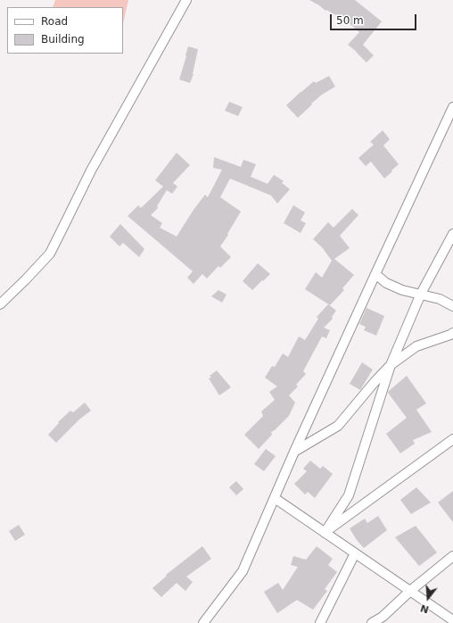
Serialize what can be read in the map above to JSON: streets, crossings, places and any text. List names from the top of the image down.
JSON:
{
  "legend": ["Road", "Building"],
  "scale_bar": "50 m",
  "north": "bottom"
}
